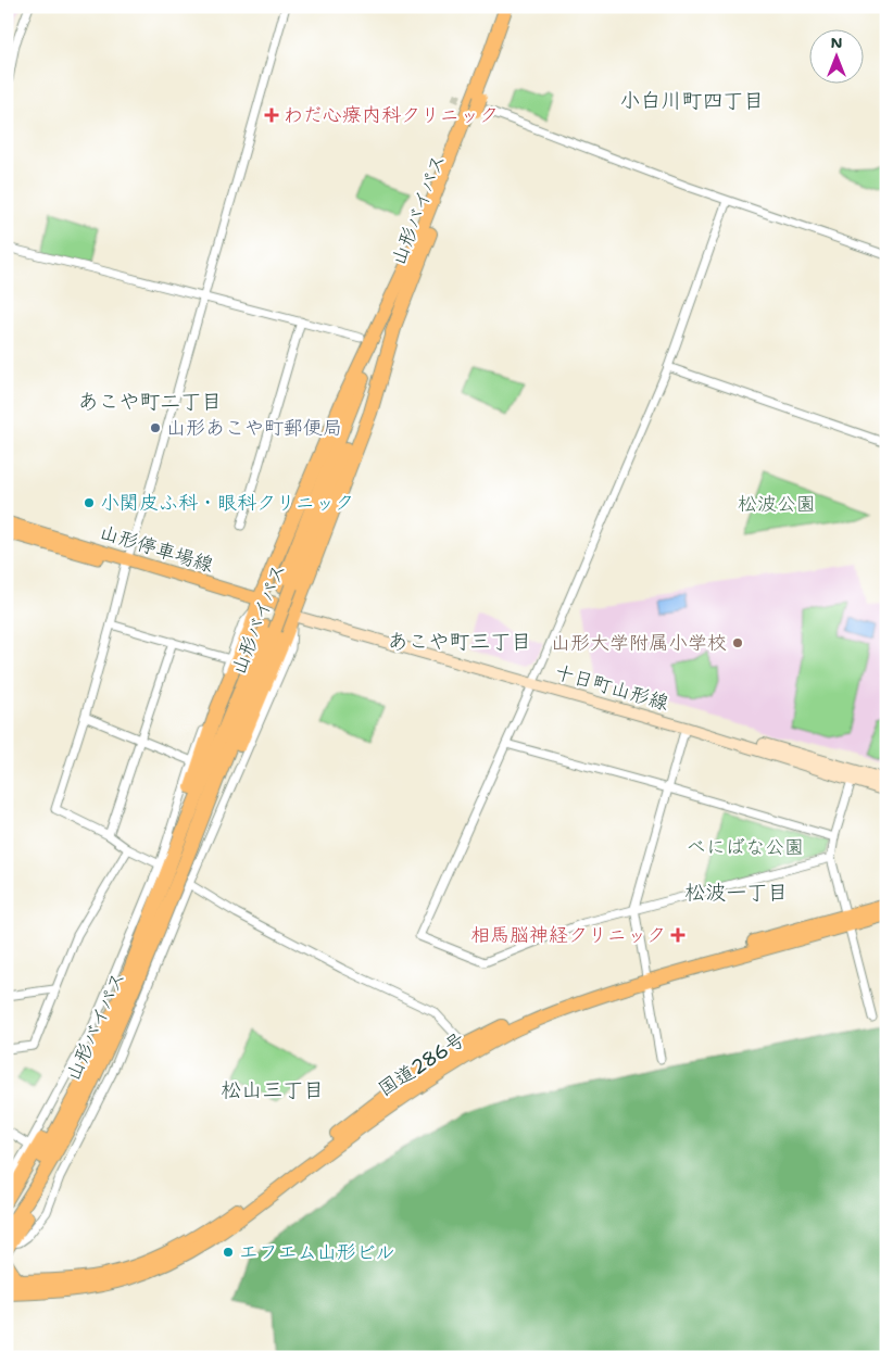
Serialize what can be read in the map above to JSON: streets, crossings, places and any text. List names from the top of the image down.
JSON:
{
  "streets": {
    "highway": ["山形バイパス", "国道286号"],
    "main road": ["山形停車場線", "十日町山形線"]
  },
  "crossings": [
    ["山形停車場線", "十日町山形線"]
  ],
  "districts": [
    "小白川町四丁目",
    "あこや町二丁目",
    "あこや町三丁目",
    "松波一丁目",
    "松山三丁目"
  ],
  "parks": ["松波公園", "べにばな公園"],
  "places": {
    "health": ["わだ心療内科クリニック", "相馬脳神経クリニック"],
    "other": [
      "山形あこや町郵便局",
      "小関皮ふ科・眼科クリニック",
      "山形大学附属小学校",
      "エフエム山形ビル"
    ]
  },
  "north": "top"
}
